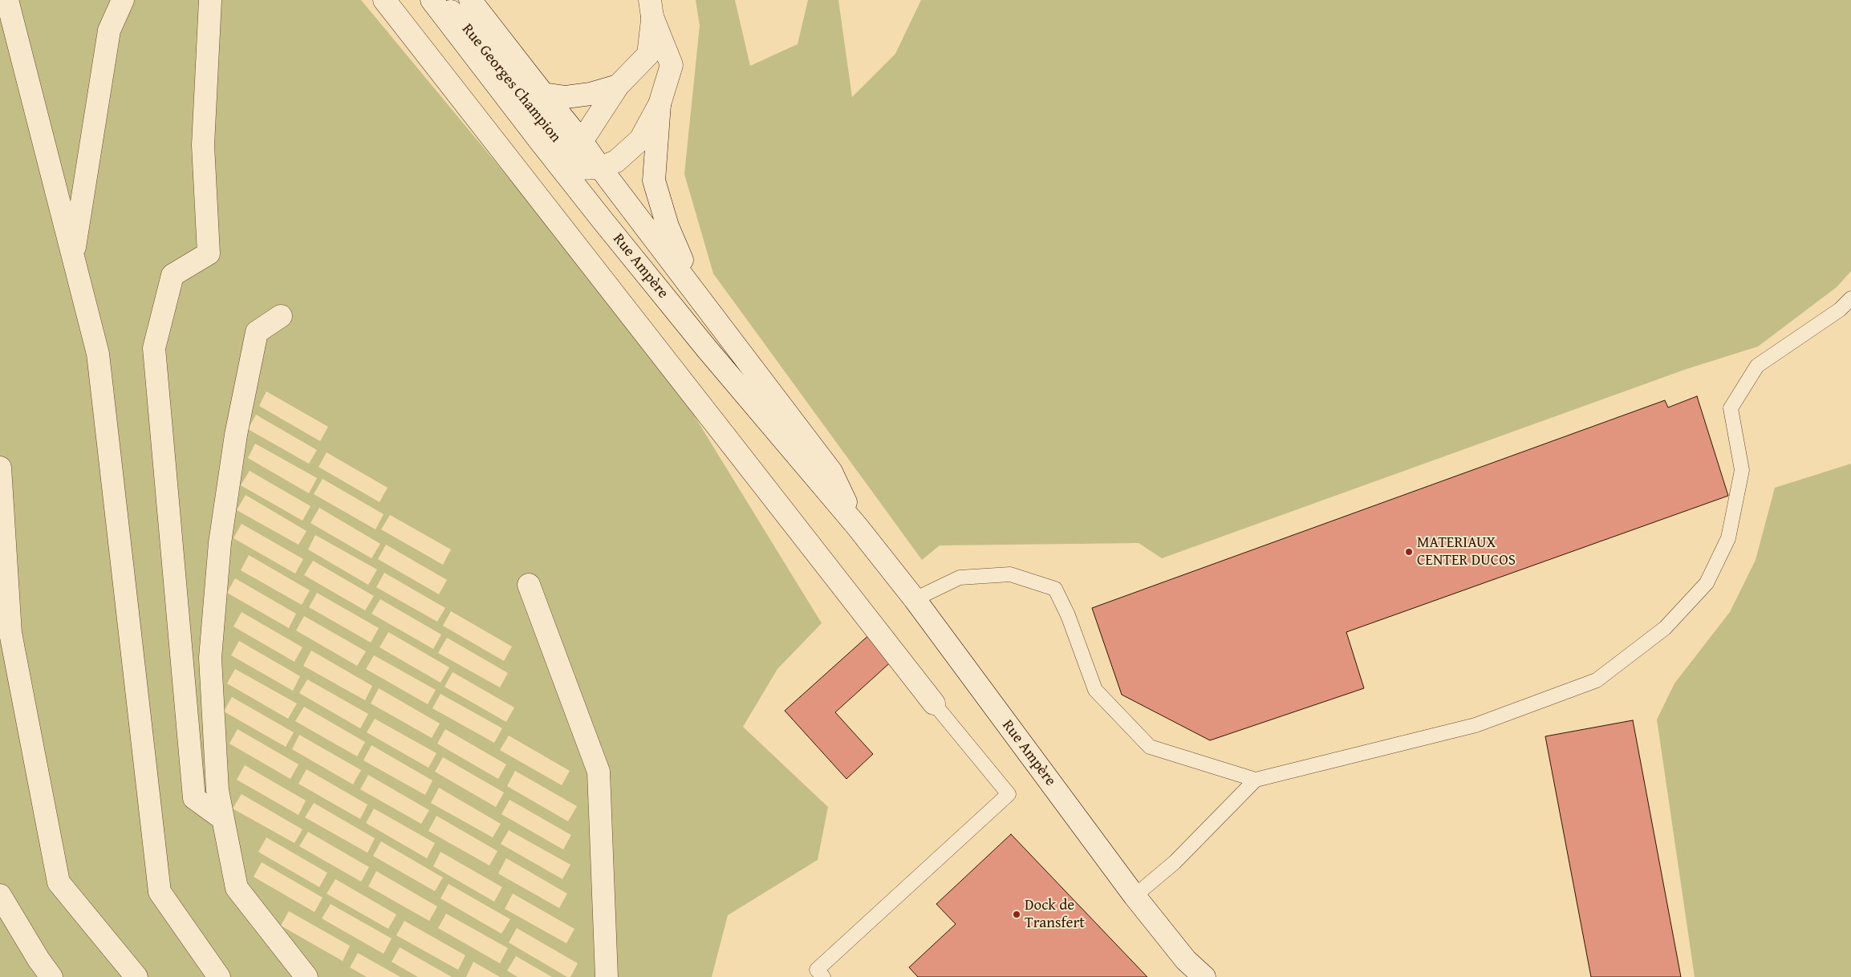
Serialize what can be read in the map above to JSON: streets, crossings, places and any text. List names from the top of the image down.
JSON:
{
  "streets": {
    "street": ["Rue Georges Champion", "Rue Ampère"]
  },
  "crossings": [
    ["Rue Georges Champion", "Rue Ampère"]
  ],
  "places": ["MATERIAUX CENTER DUCOS", "Dock de Transfert"]
}
